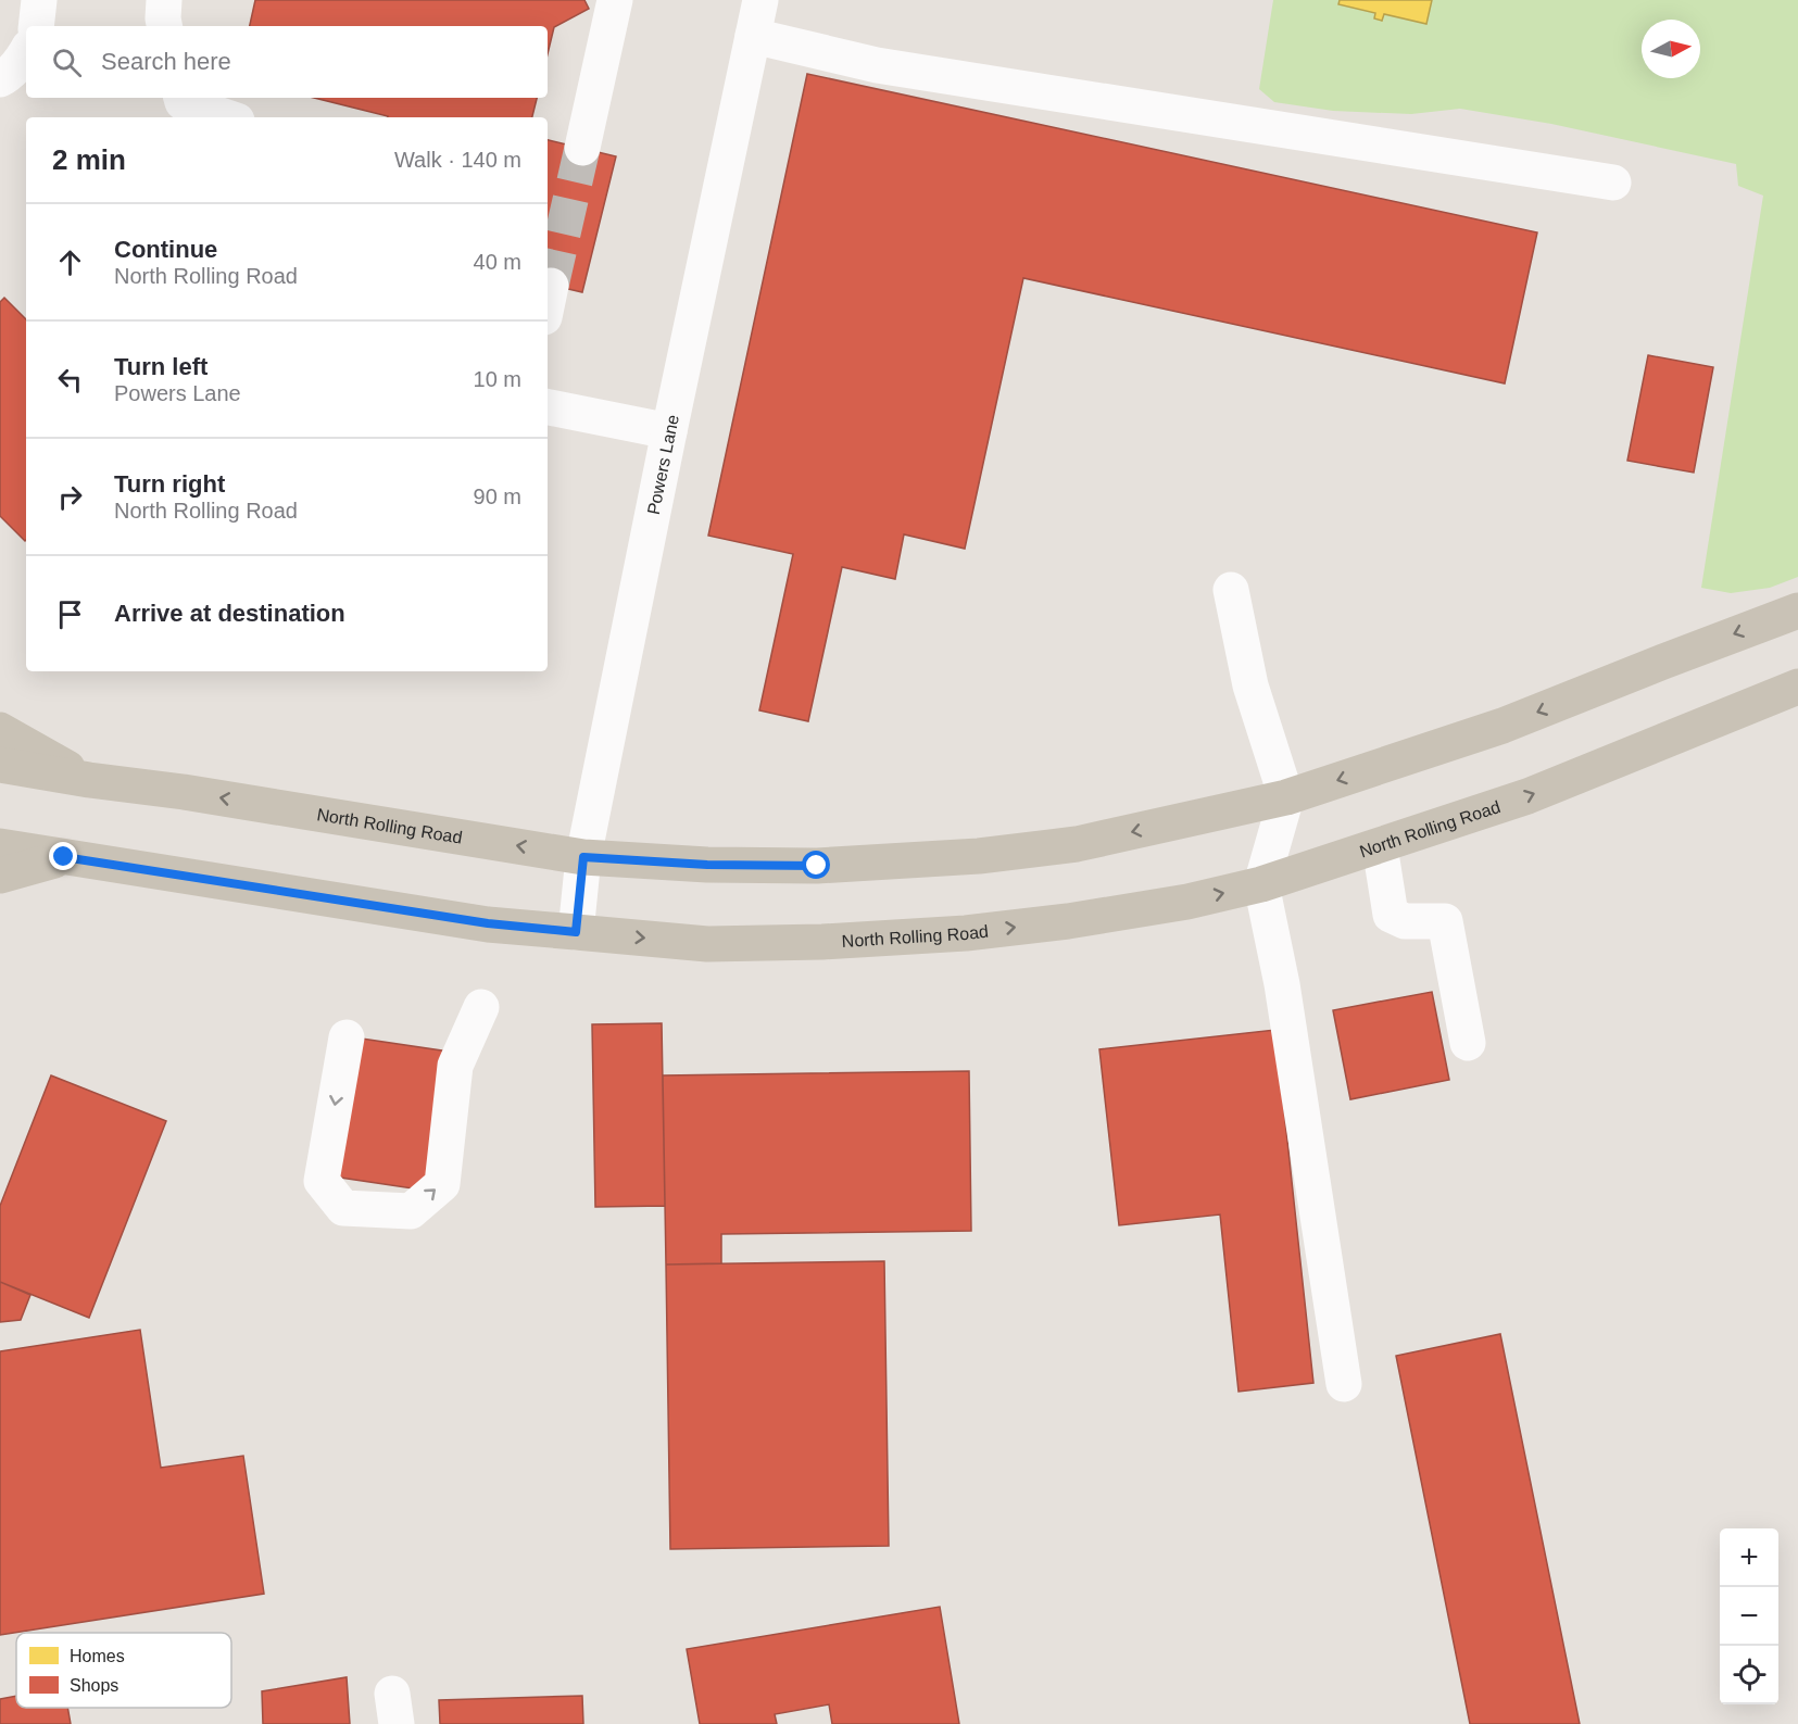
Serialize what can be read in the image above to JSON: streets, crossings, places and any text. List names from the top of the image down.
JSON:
{
  "streets": {
    "main road": ["North Rolling Road"],
    "street": ["Powers Lane"]
  },
  "crossings": [
    ["Powers Lane", "North Rolling Road"]
  ],
  "legend": ["Homes", "Shops"],
  "north": "right",
  "page": {
    "search": "Search here",
    "heading": ["2 min", "Walk · 140 m"],
    "list": [
      ["Continue", "North Rolling Road", "40 m"],
      ["Turn left", "Powers Lane", "10 m"],
      ["Turn right", "North Rolling Road", "90 m"],
      "Arrive at destination"
    ],
    "map_buttons": ["+", "−"]
  }
}
